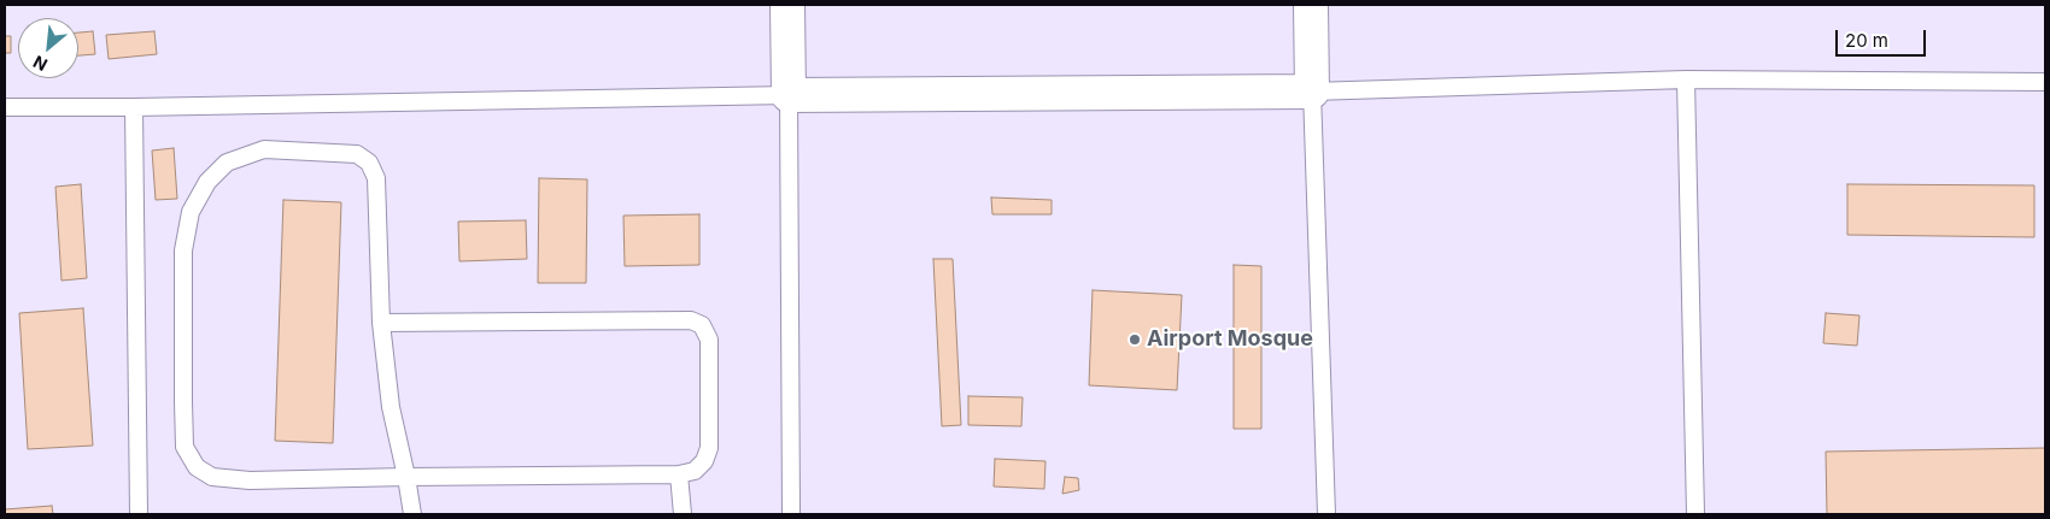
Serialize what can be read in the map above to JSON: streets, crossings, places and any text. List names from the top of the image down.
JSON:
{
  "places": ["Airport Mosque"],
  "scale_bar": "20 m",
  "north": "bottom left"
}
